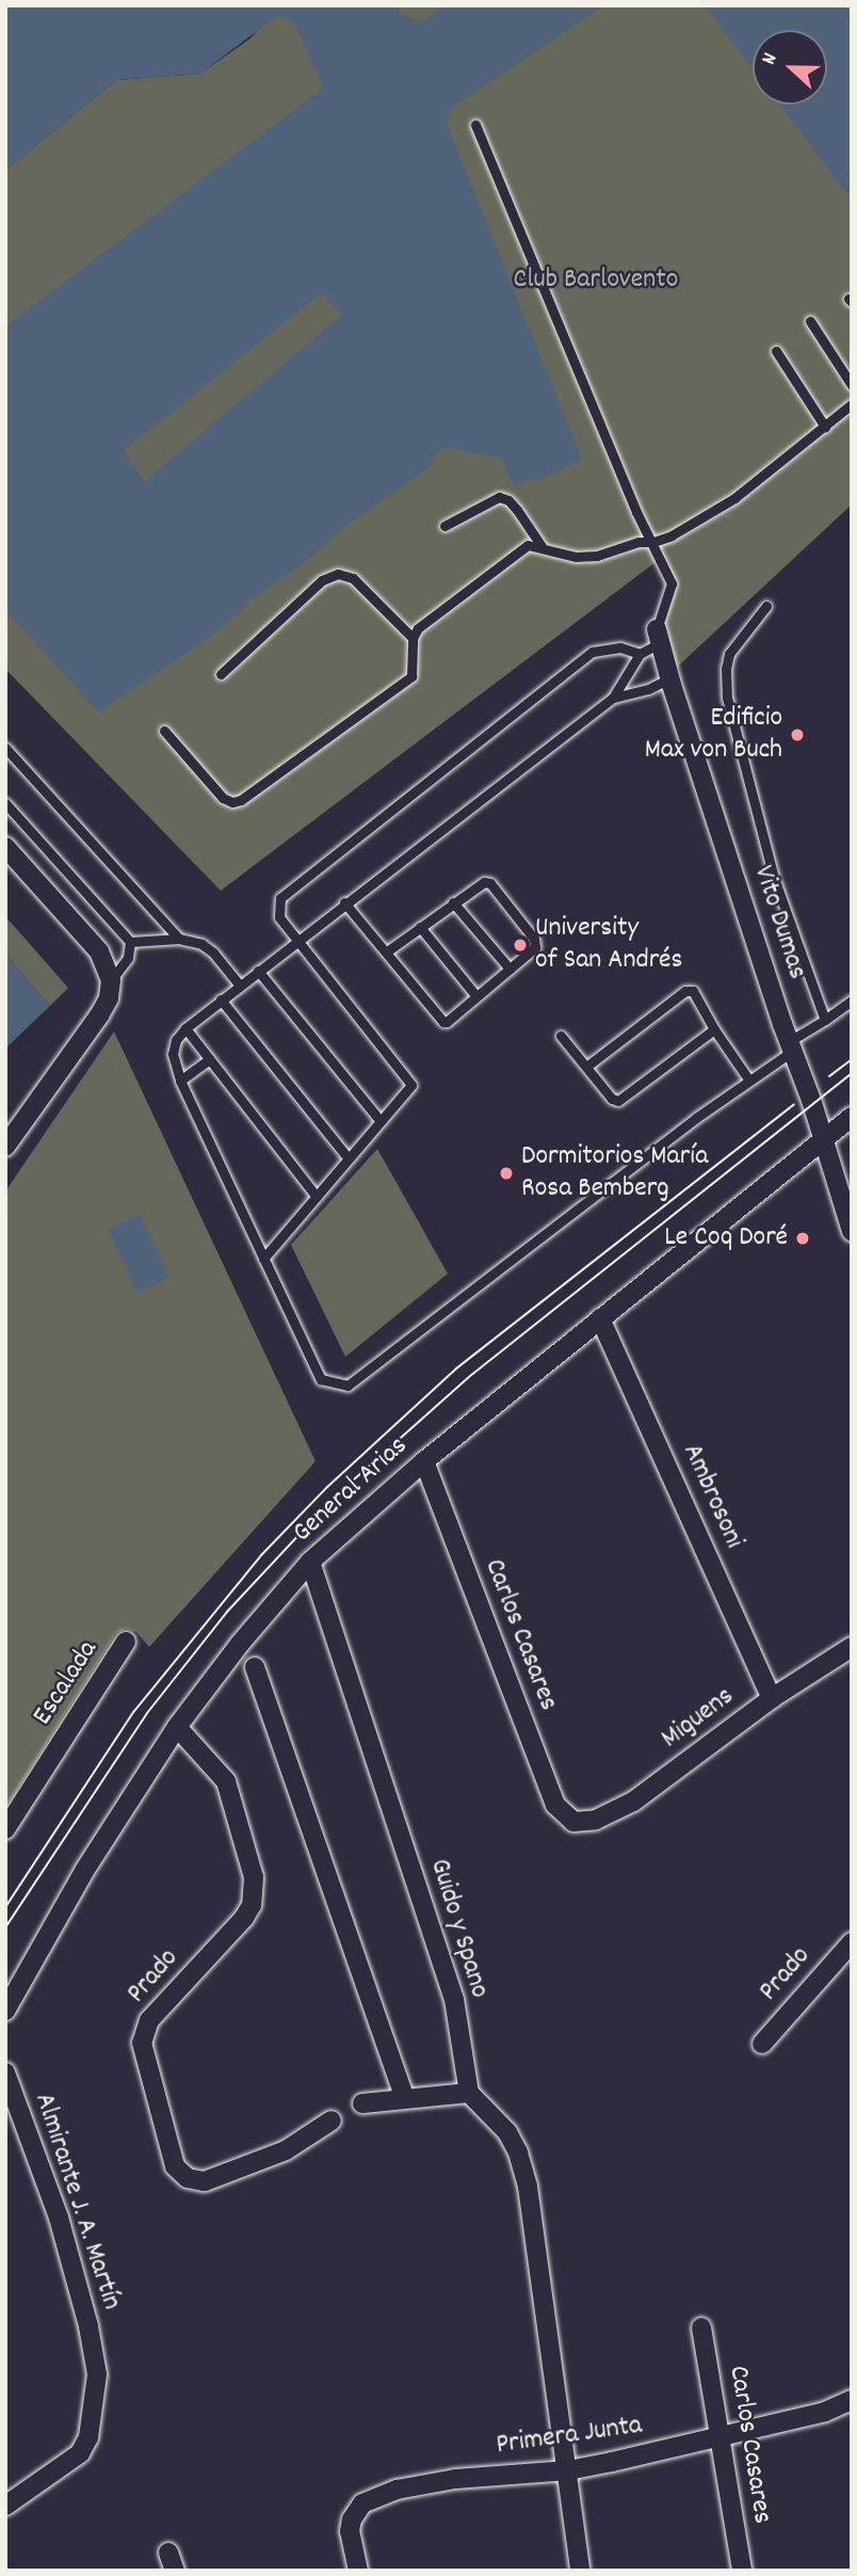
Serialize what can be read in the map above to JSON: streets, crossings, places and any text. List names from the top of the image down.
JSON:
{
  "streets": {
    "street": [
      "Vito Dumas",
      "General Arias",
      "Ambrosoni",
      "Carlos Casares",
      "Escalada",
      "Miguens",
      "Guido y Spano",
      "Prado",
      "Almirante J. A. Martín",
      "Primera Junta"
    ]
  },
  "crossings": [
    ["Vito Dumas", "General Arias"],
    ["General Arias", "Ambrosoni"],
    ["General Arias", "Carlos Casares"],
    ["General Arias", "Guido y Spano"],
    ["General Arias", "Prado"],
    ["Ambrosoni", "Miguens"],
    ["Carlos Casares", "Miguens"],
    ["Carlos Casares", "Primera Junta"]
  ],
  "parks": ["Club Barlovento"],
  "places": [
    "Edificio Max von Buch",
    "University of San Andrés",
    "Dormitorios María Rosa Bemberg",
    "Le Coq Doré"
  ],
  "north": "left"
}
